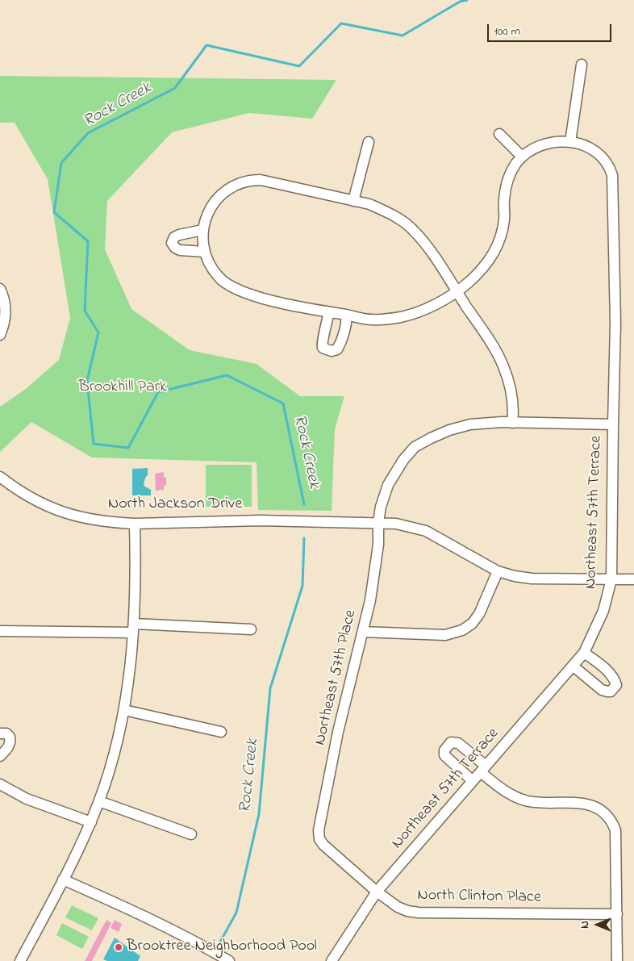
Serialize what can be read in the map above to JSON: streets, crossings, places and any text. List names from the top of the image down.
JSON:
{
  "streets": {
    "street": [
      "North Jackson Drive",
      "Northeast 57th Terrace",
      "Northeast 57th Place",
      "North Clinton Place"
    ]
  },
  "crossings": [
    ["North Jackson Drive", "Northeast 57th Terrace"],
    ["North Jackson Drive", "Northeast 57th Place"],
    ["Northeast 57th Terrace", "Northeast 57th Place"],
    ["Northeast 57th Terrace", "North Clinton Place"],
    ["Northeast 57th Place", "North Clinton Place"]
  ],
  "water": ["Rock Creek"],
  "parks": ["Brookhill Park"],
  "places": ["Brooktree Neighborhood Pool"],
  "scale_bar": "100 m",
  "north": "left"
}
